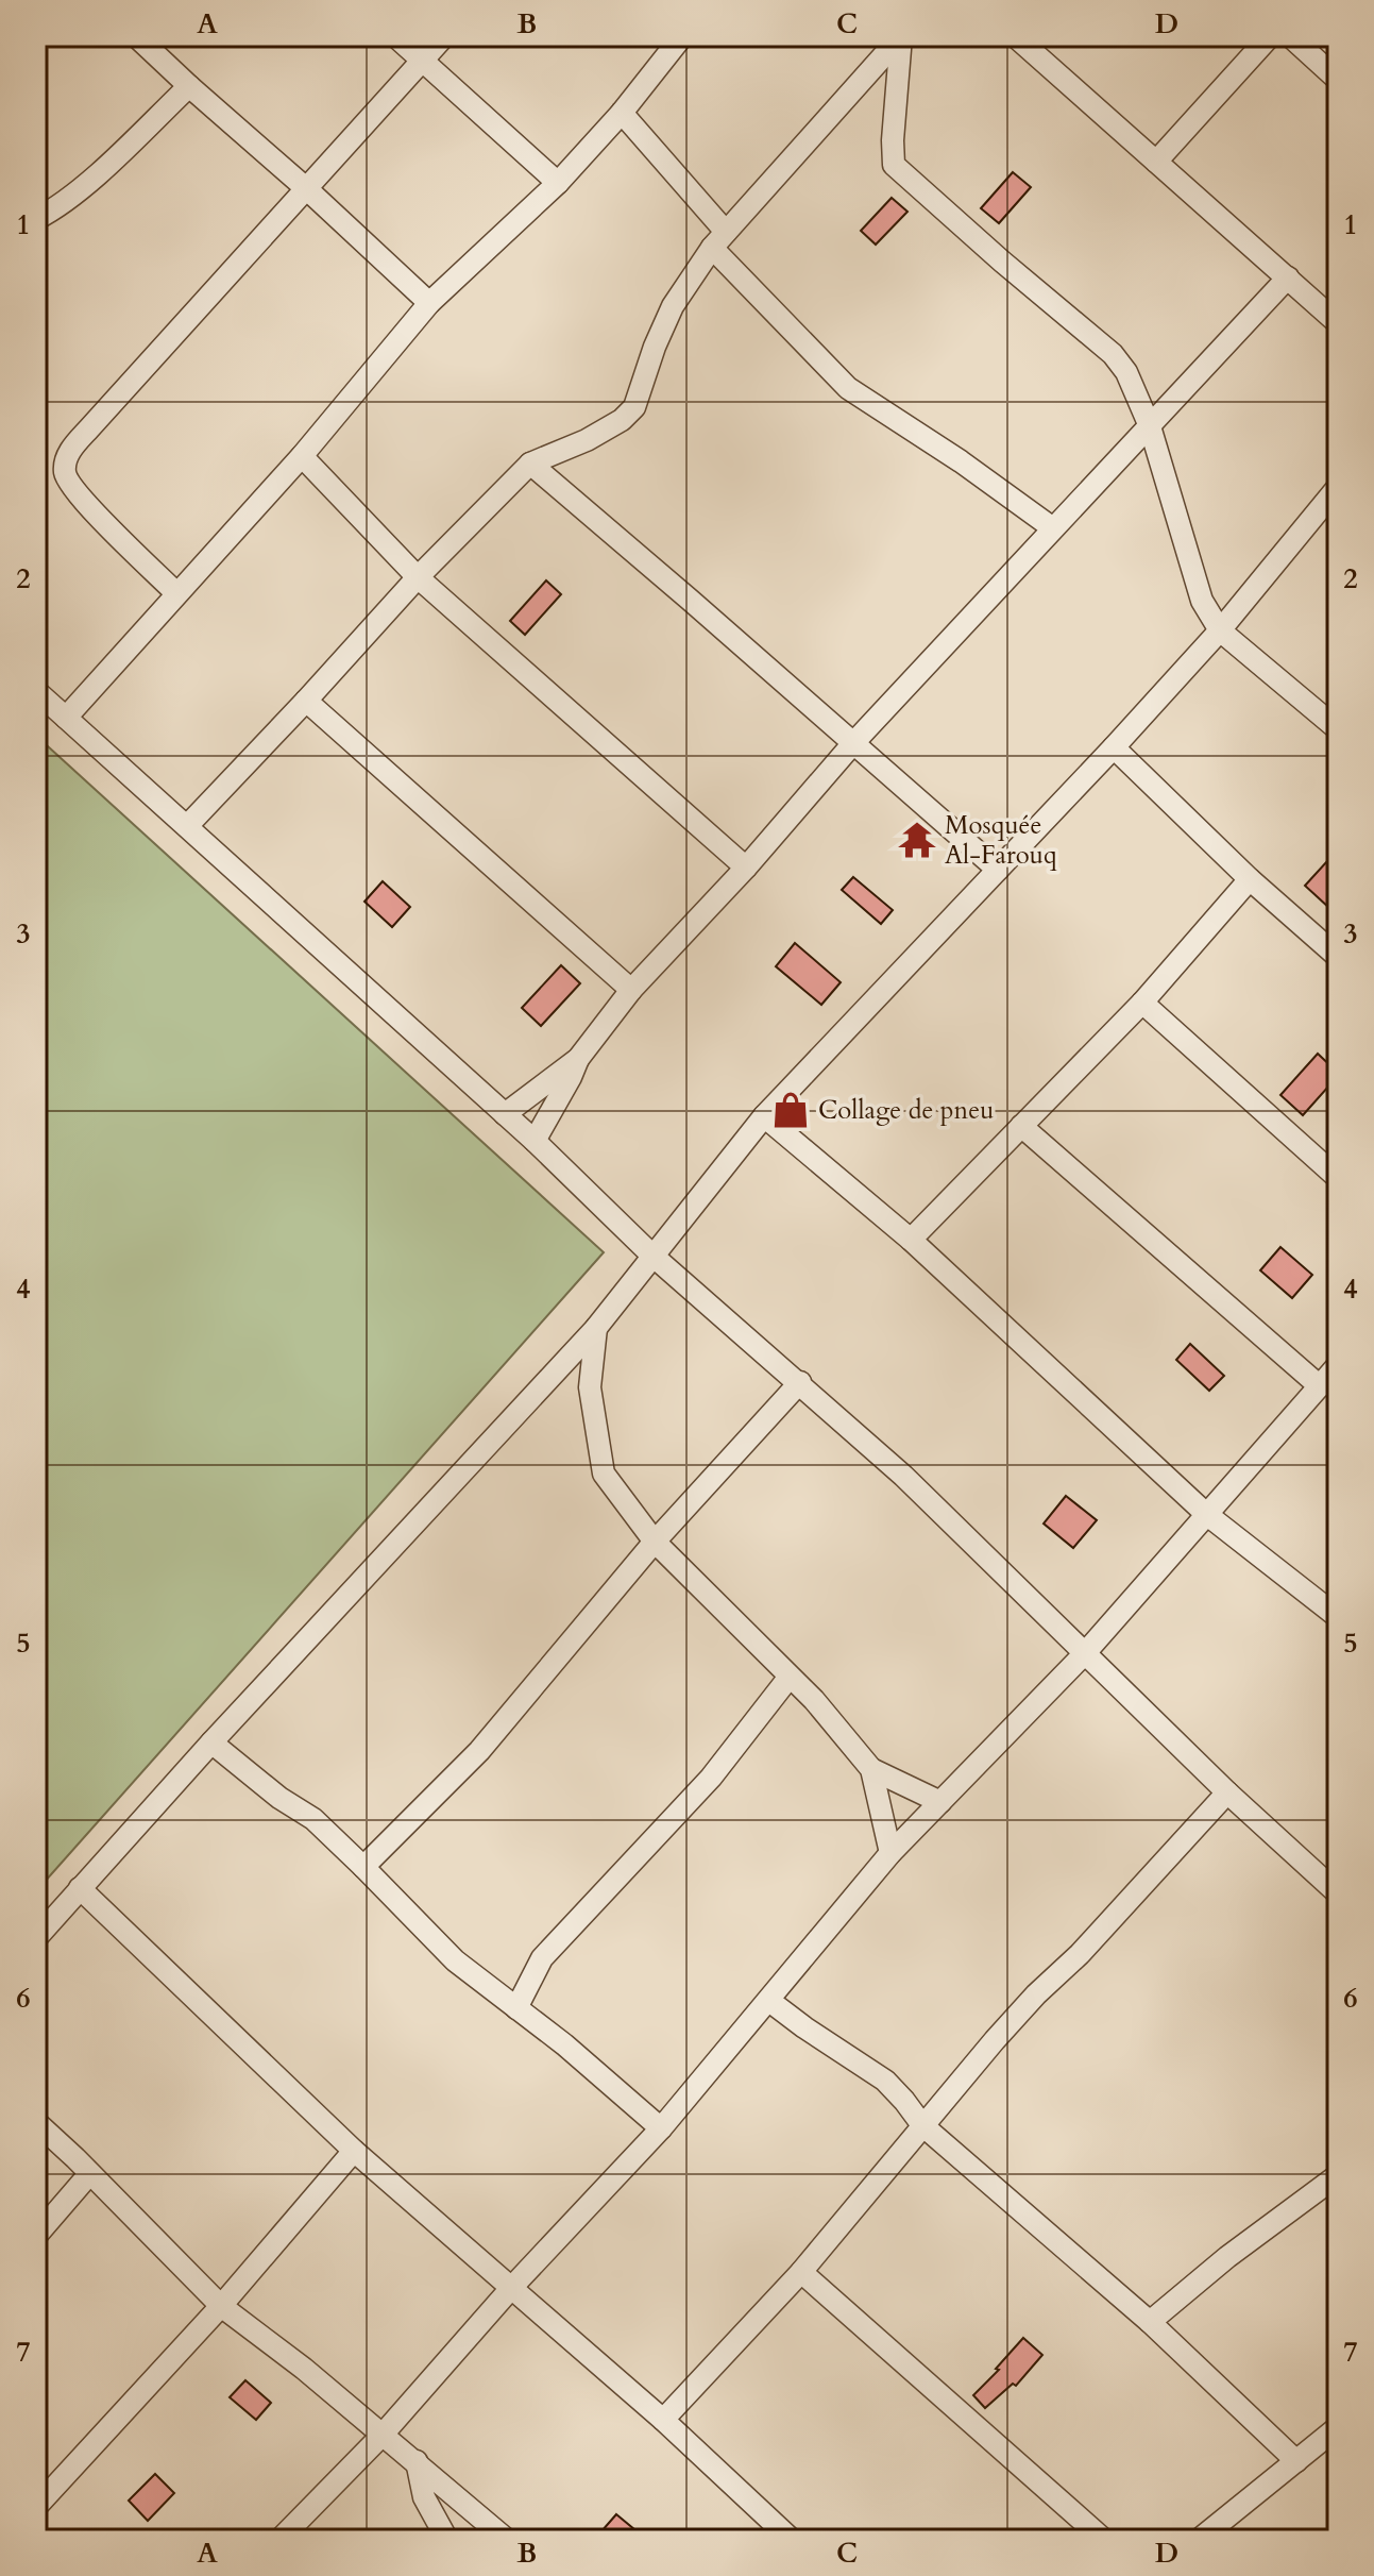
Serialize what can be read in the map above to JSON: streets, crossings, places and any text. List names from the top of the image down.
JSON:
{
  "places": {
    "temple": ["Mosquée Al-Farouq"],
    "shop": ["Collage de pneu"]
  },
  "grid": {
    "columns": [
      "A",
      "B",
      "C",
      "D"
    ],
    "rows": [
      "1",
      "2",
      "3",
      "4",
      "5",
      "6",
      "7"
    ]
  }
}
